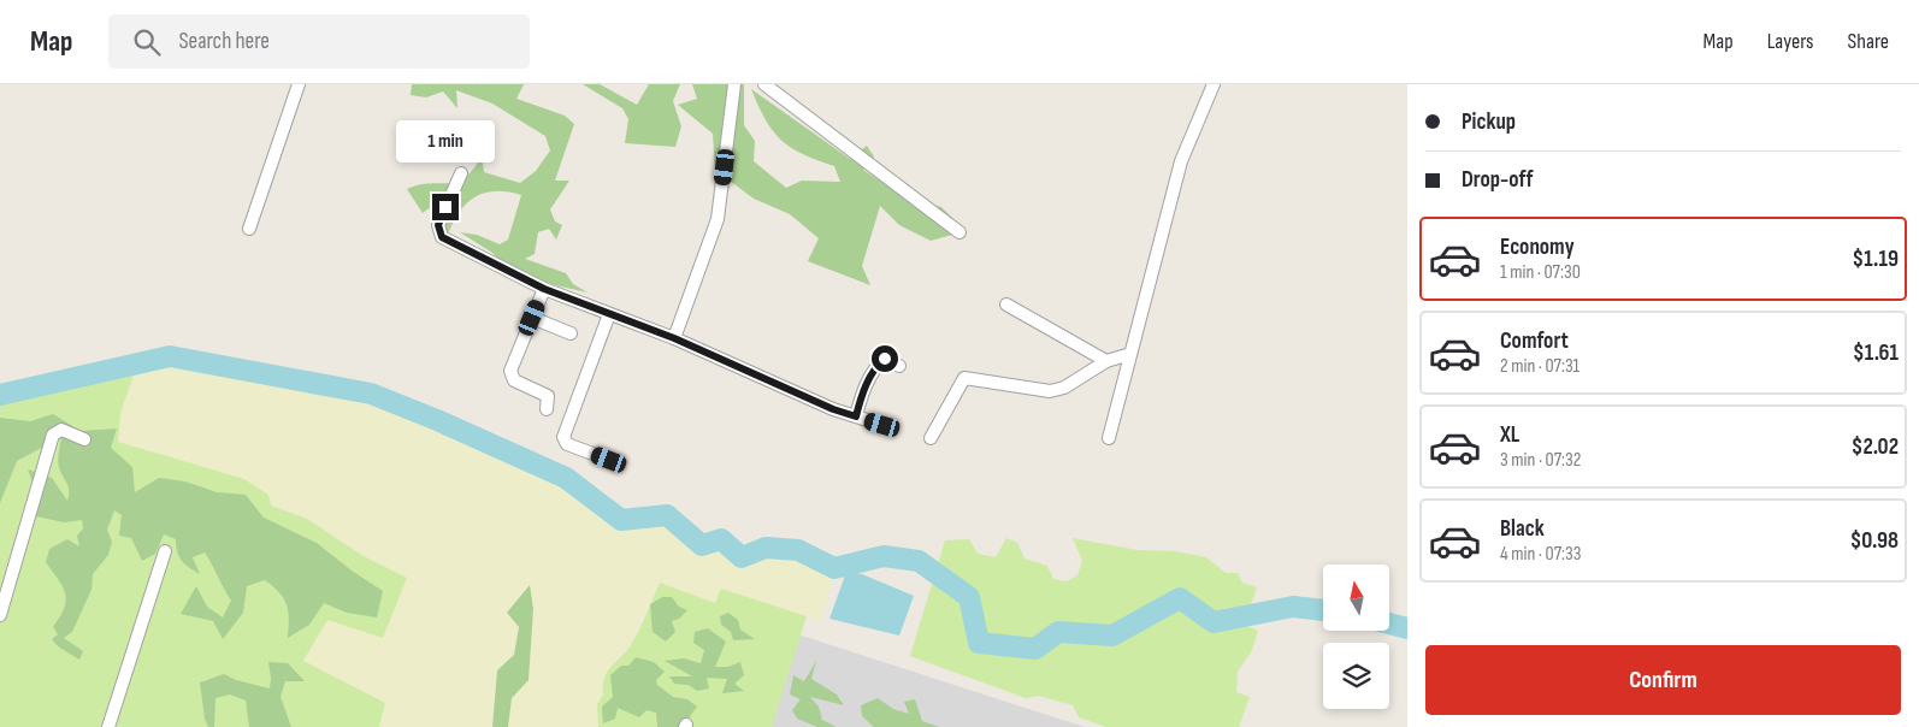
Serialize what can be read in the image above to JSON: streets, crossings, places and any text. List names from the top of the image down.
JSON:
{
  "north": "top",
  "page": {
    "header": "Map",
    "search": "Search here",
    "nav": ["Map", "Layers", "Share"],
    "banner": ["Pickup", "Drop-off"],
    "bubble": "1 min",
    "list": [
      {
        "name": "Economy",
        "note": "1 min · 07:30",
        "value": "$1.19"
      },
      {
        "name": "Comfort",
        "note": "2 min · 07:31",
        "value": "$1.61"
      },
      {
        "name": "XL",
        "note": "3 min · 07:32",
        "value": "$2.02"
      },
      {
        "name": "Black",
        "note": "4 min · 07:33",
        "value": "$0.98"
      }
    ],
    "buttons": "Confirm"
  }
}
